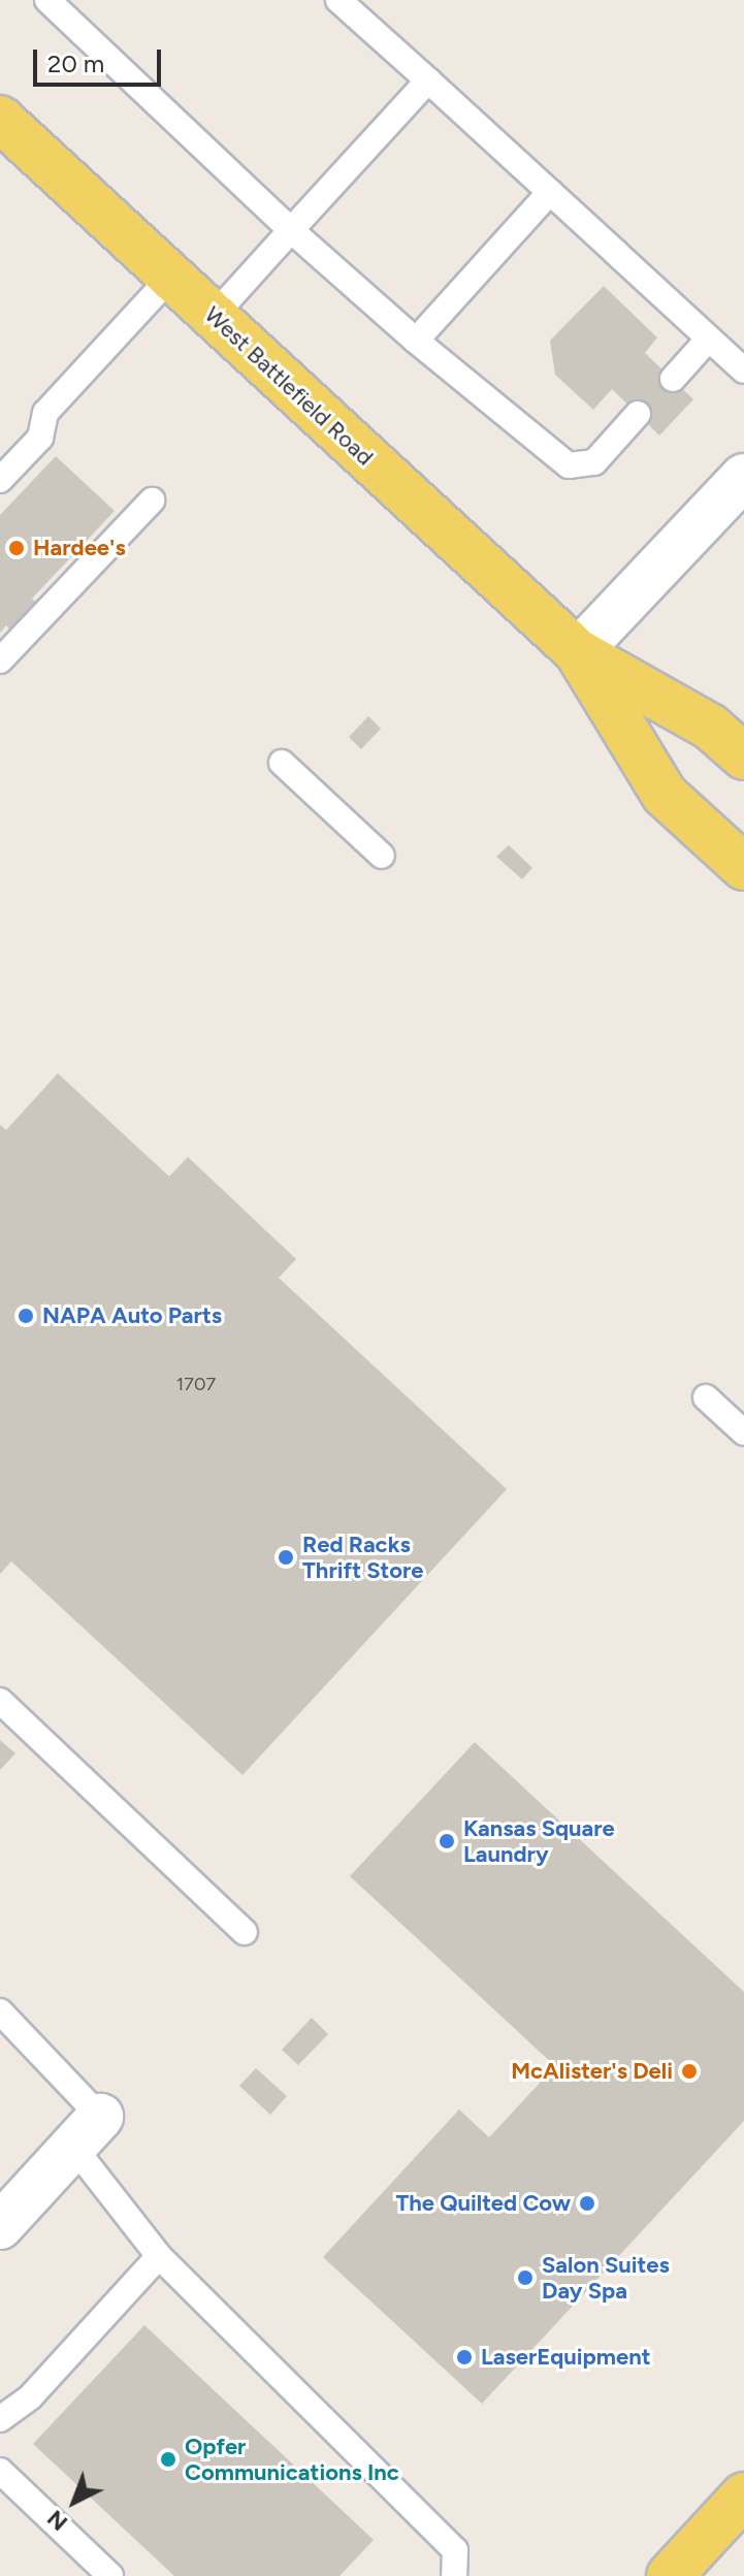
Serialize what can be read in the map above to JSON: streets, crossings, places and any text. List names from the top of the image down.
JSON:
{
  "streets": {
    "main road": ["West Battlefield Road"]
  },
  "places": [
    "Hardee's",
    "NAPA Auto Parts",
    "Red Racks Thrift Store",
    "Kansas Square Laundry",
    "McAlister's Deli",
    "The Quilted Cow",
    "Salon Suites Day Spa",
    "LaserEquipment",
    "Opfer Communications Inc"
  ],
  "house_numbers": ["1707"],
  "scale_bar": "20 m",
  "north": "bottom left"
}
